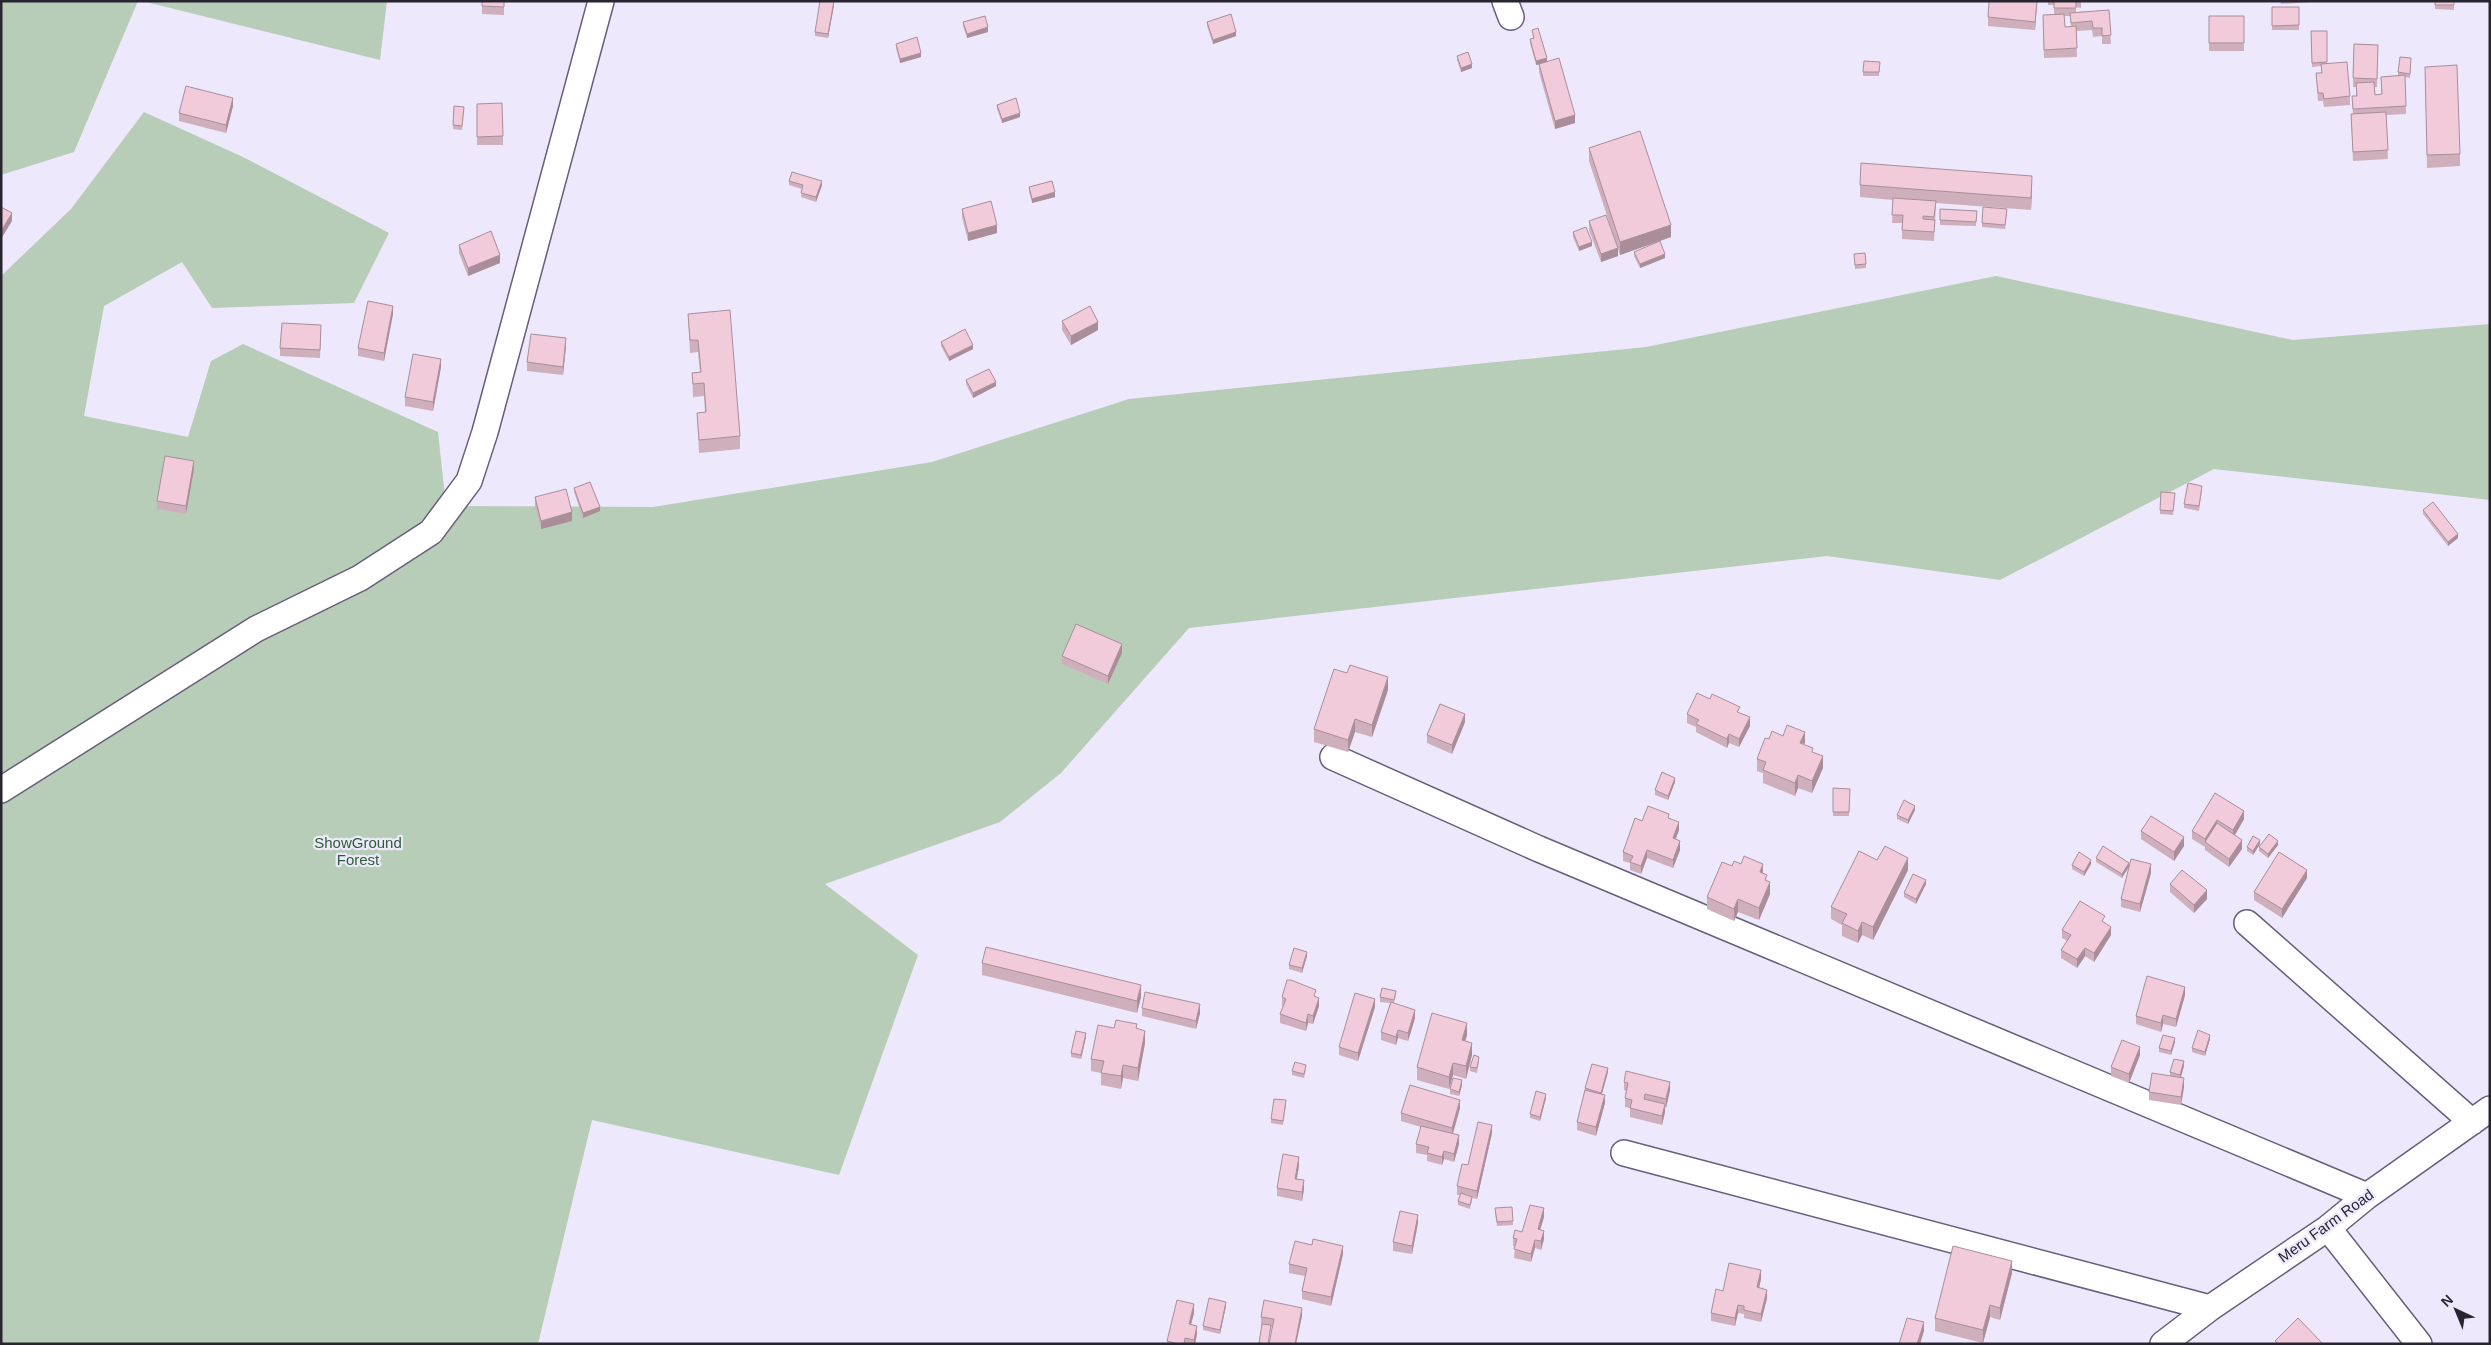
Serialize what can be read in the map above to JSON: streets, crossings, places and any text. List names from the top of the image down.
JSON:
{
  "streets": {
    "street": ["Meru Farm Road"]
  },
  "parks": ["ShowGround Forest"],
  "north": "top left"
}
